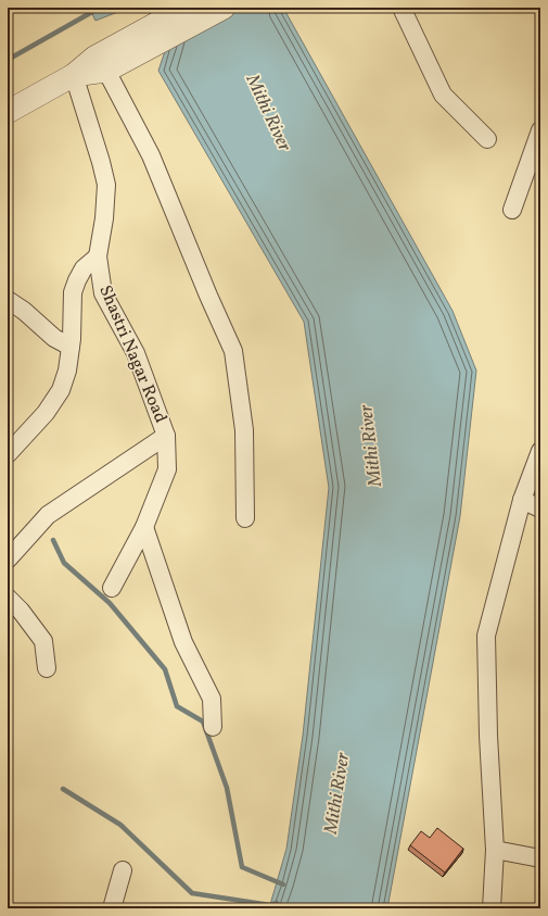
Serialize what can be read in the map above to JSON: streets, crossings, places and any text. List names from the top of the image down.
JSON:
{
  "streets": {
    "street": ["Shastri Nagar Road"]
  },
  "water": ["Mithi River"]
}
